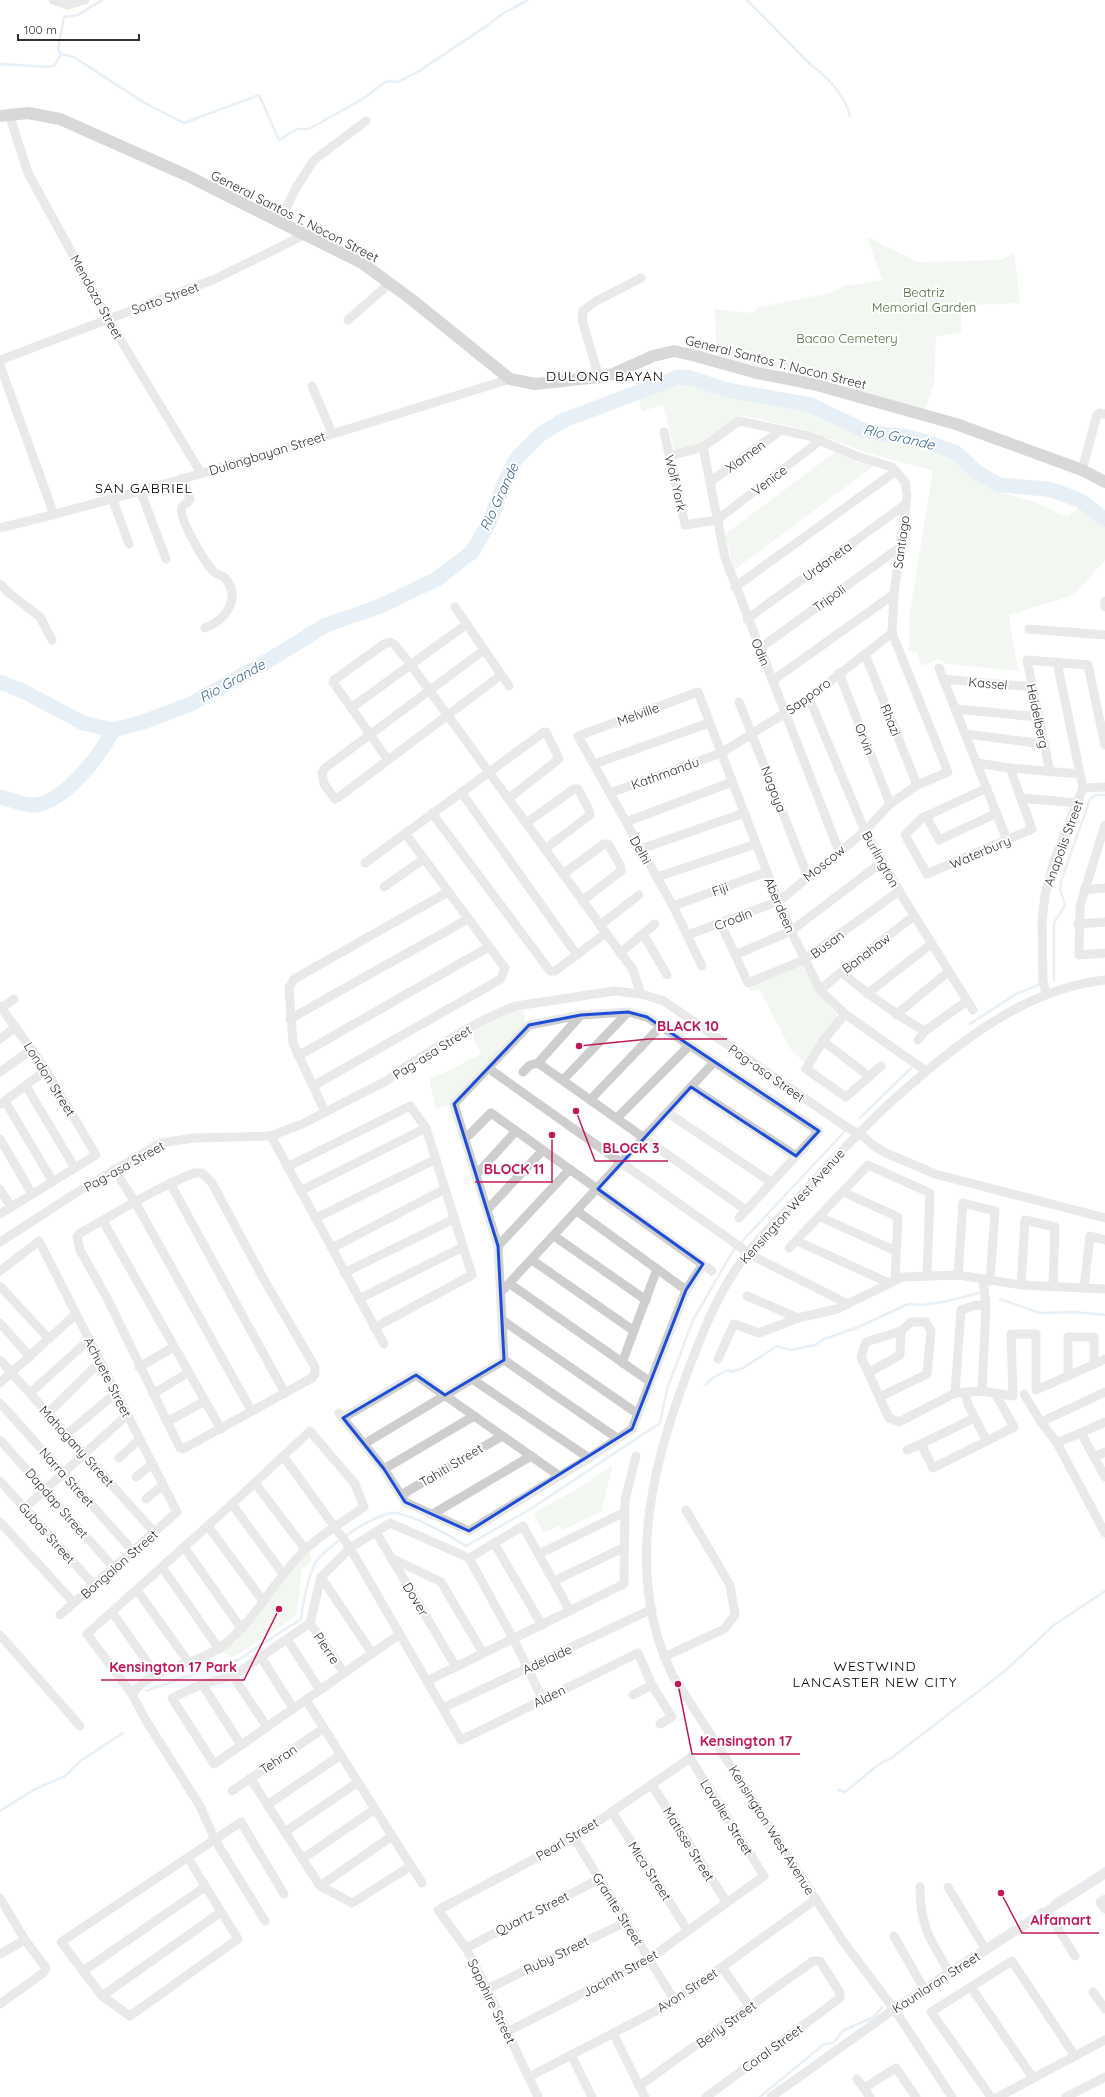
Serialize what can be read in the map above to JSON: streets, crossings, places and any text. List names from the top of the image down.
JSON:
{
  "streets": {
    "main road": ["General Santos T. Nocon Street"],
    "street": [
      "Mendoza Street",
      "Sotto Street",
      "Dulongbayan Street",
      "Xiamen",
      "Venice",
      "Wolf York",
      "Santiago",
      "Urdaneta",
      "Tripoli",
      "Odin",
      "Kassel",
      "Sapporo",
      "Melville",
      "Heidelberg",
      "Rhazi",
      "Orvin",
      "Kathmandu",
      "Nagoya",
      "Anapolis Street",
      "Delhi",
      "Waterbury",
      "Burlington",
      "Moscow",
      "Fiji",
      "Aberdeen",
      "Crodin",
      "Busan",
      "Banahaw",
      "Pag-asa Street",
      "London Street",
      "Kensington West Avenue",
      "Achuete Street",
      "Mahogany Street",
      "Tahiti Street",
      "Narra Street",
      "Dapdap Street",
      "Gubas Street",
      "Bongalon Street",
      "Dover",
      "Pierre",
      "Adelaide",
      "Alden",
      "Tehran",
      "Lavalier Street",
      "Pearl Street",
      "Matisse Street",
      "Mica Street",
      "Granite Street",
      "Quartz Street",
      "Ruby Street",
      "Jacinth Street",
      "Kaunlaran Street",
      "Avon Street",
      "Sapphire Street",
      "Berly Street",
      "Coral Street"
    ]
  },
  "crossings": [
    ["General Santos T. Nocon Street", "Mendoza Street"],
    ["General Santos T. Nocon Street", "Sotto Street"],
    ["General Santos T. Nocon Street", "Dulongbayan Street"],
    ["Mendoza Street", "Sotto Street"],
    ["Mendoza Street", "Dulongbayan Street"],
    ["Xiamen", "Santiago"],
    ["Xiamen", "Odin"],
    ["Venice", "Wolf York"],
    ["Venice", "Santiago"],
    ["Venice", "Odin"],
    ["Wolf York", "Odin"],
    ["Santiago", "Urdaneta"],
    ["Santiago", "Tripoli"],
    ["Santiago", "Odin"],
    ["Santiago", "Sapporo"],
    ["Santiago", "Moscow"],
    ["Urdaneta", "Odin"],
    ["Tripoli", "Odin"],
    ["Odin", "Sapporo"],
    ["Odin", "Moscow"],
    ["Kassel", "Heidelberg"],
    ["Sapporo", "Rhazi"],
    ["Sapporo", "Orvin"],
    ["Sapporo", "Kathmandu"],
    ["Sapporo", "Nagoya"],
    ["Sapporo", "Burlington"],
    ["Sapporo", "Aberdeen"],
    ["Melville", "Delhi"],
    ["Melville", "Aberdeen"],
    ["Rhazi", "Moscow"],
    ["Orvin", "Moscow"],
    ["Kathmandu", "Delhi"],
    ["Kathmandu", "Aberdeen"],
    ["Nagoya", "Moscow"],
    ["Anapolis Street", "Kensington West Avenue"],
    ["Delhi", "Fiji"],
    ["Delhi", "Crodin"],
    ["Burlington", "Moscow"],
    ["Burlington", "Busan"],
    ["Burlington", "Banahaw"],
    ["Moscow", "Aberdeen"],
    ["Moscow", "Crodin"],
    ["Fiji", "Aberdeen"],
    ["Aberdeen", "Crodin"],
    ["Aberdeen", "Busan"],
    ["Aberdeen", "Banahaw"],
    ["Aberdeen", "Kensington West Avenue"],
    ["Pag-asa Street", "Kensington West Avenue"],
    ["Kensington West Avenue", "Adelaide"],
    ["Kensington West Avenue", "Kaunlaran Street"],
    ["Kensington West Avenue", "Avon Street"],
    ["Achuete Street", "Bongalon Street"],
    ["Mahogany Street", "Bongalon Street"],
    ["Narra Street", "Bongalon Street"],
    ["Dapdap Street", "Bongalon Street"],
    ["Gubas Street", "Bongalon Street"],
    ["Adelaide", "Alden"],
    ["Lavalier Street", "Pearl Street"],
    ["Lavalier Street", "Jacinth Street"],
    ["Pearl Street", "Matisse Street"],
    ["Pearl Street", "Mica Street"],
    ["Pearl Street", "Granite Street"],
    ["Pearl Street", "Sapphire Street"],
    ["Matisse Street", "Jacinth Street"],
    ["Mica Street", "Jacinth Street"],
    ["Granite Street", "Quartz Street"],
    ["Granite Street", "Ruby Street"],
    ["Granite Street", "Jacinth Street"],
    ["Granite Street", "Avon Street"],
    ["Quartz Street", "Sapphire Street"],
    ["Ruby Street", "Sapphire Street"],
    ["Jacinth Street", "Sapphire Street"],
    ["Avon Street", "Sapphire Street"],
    ["Berly Street", "Coral Street"]
  ],
  "districts": ["DULONG BAYAN", "SAN GABRIEL", "WESTWIND LANCASTER NEW CITY"],
  "water": ["Rio Grande"],
  "parks": ["Beatriz Memorial Garden", "Bacao Cemetery"],
  "places": [
    "BLACK 10",
    "BLOCK 3",
    "BLOCK 11",
    "Kensington 17 Park",
    "Kensington 17",
    "Alfamart"
  ],
  "scale_bar": "100 m"
}
